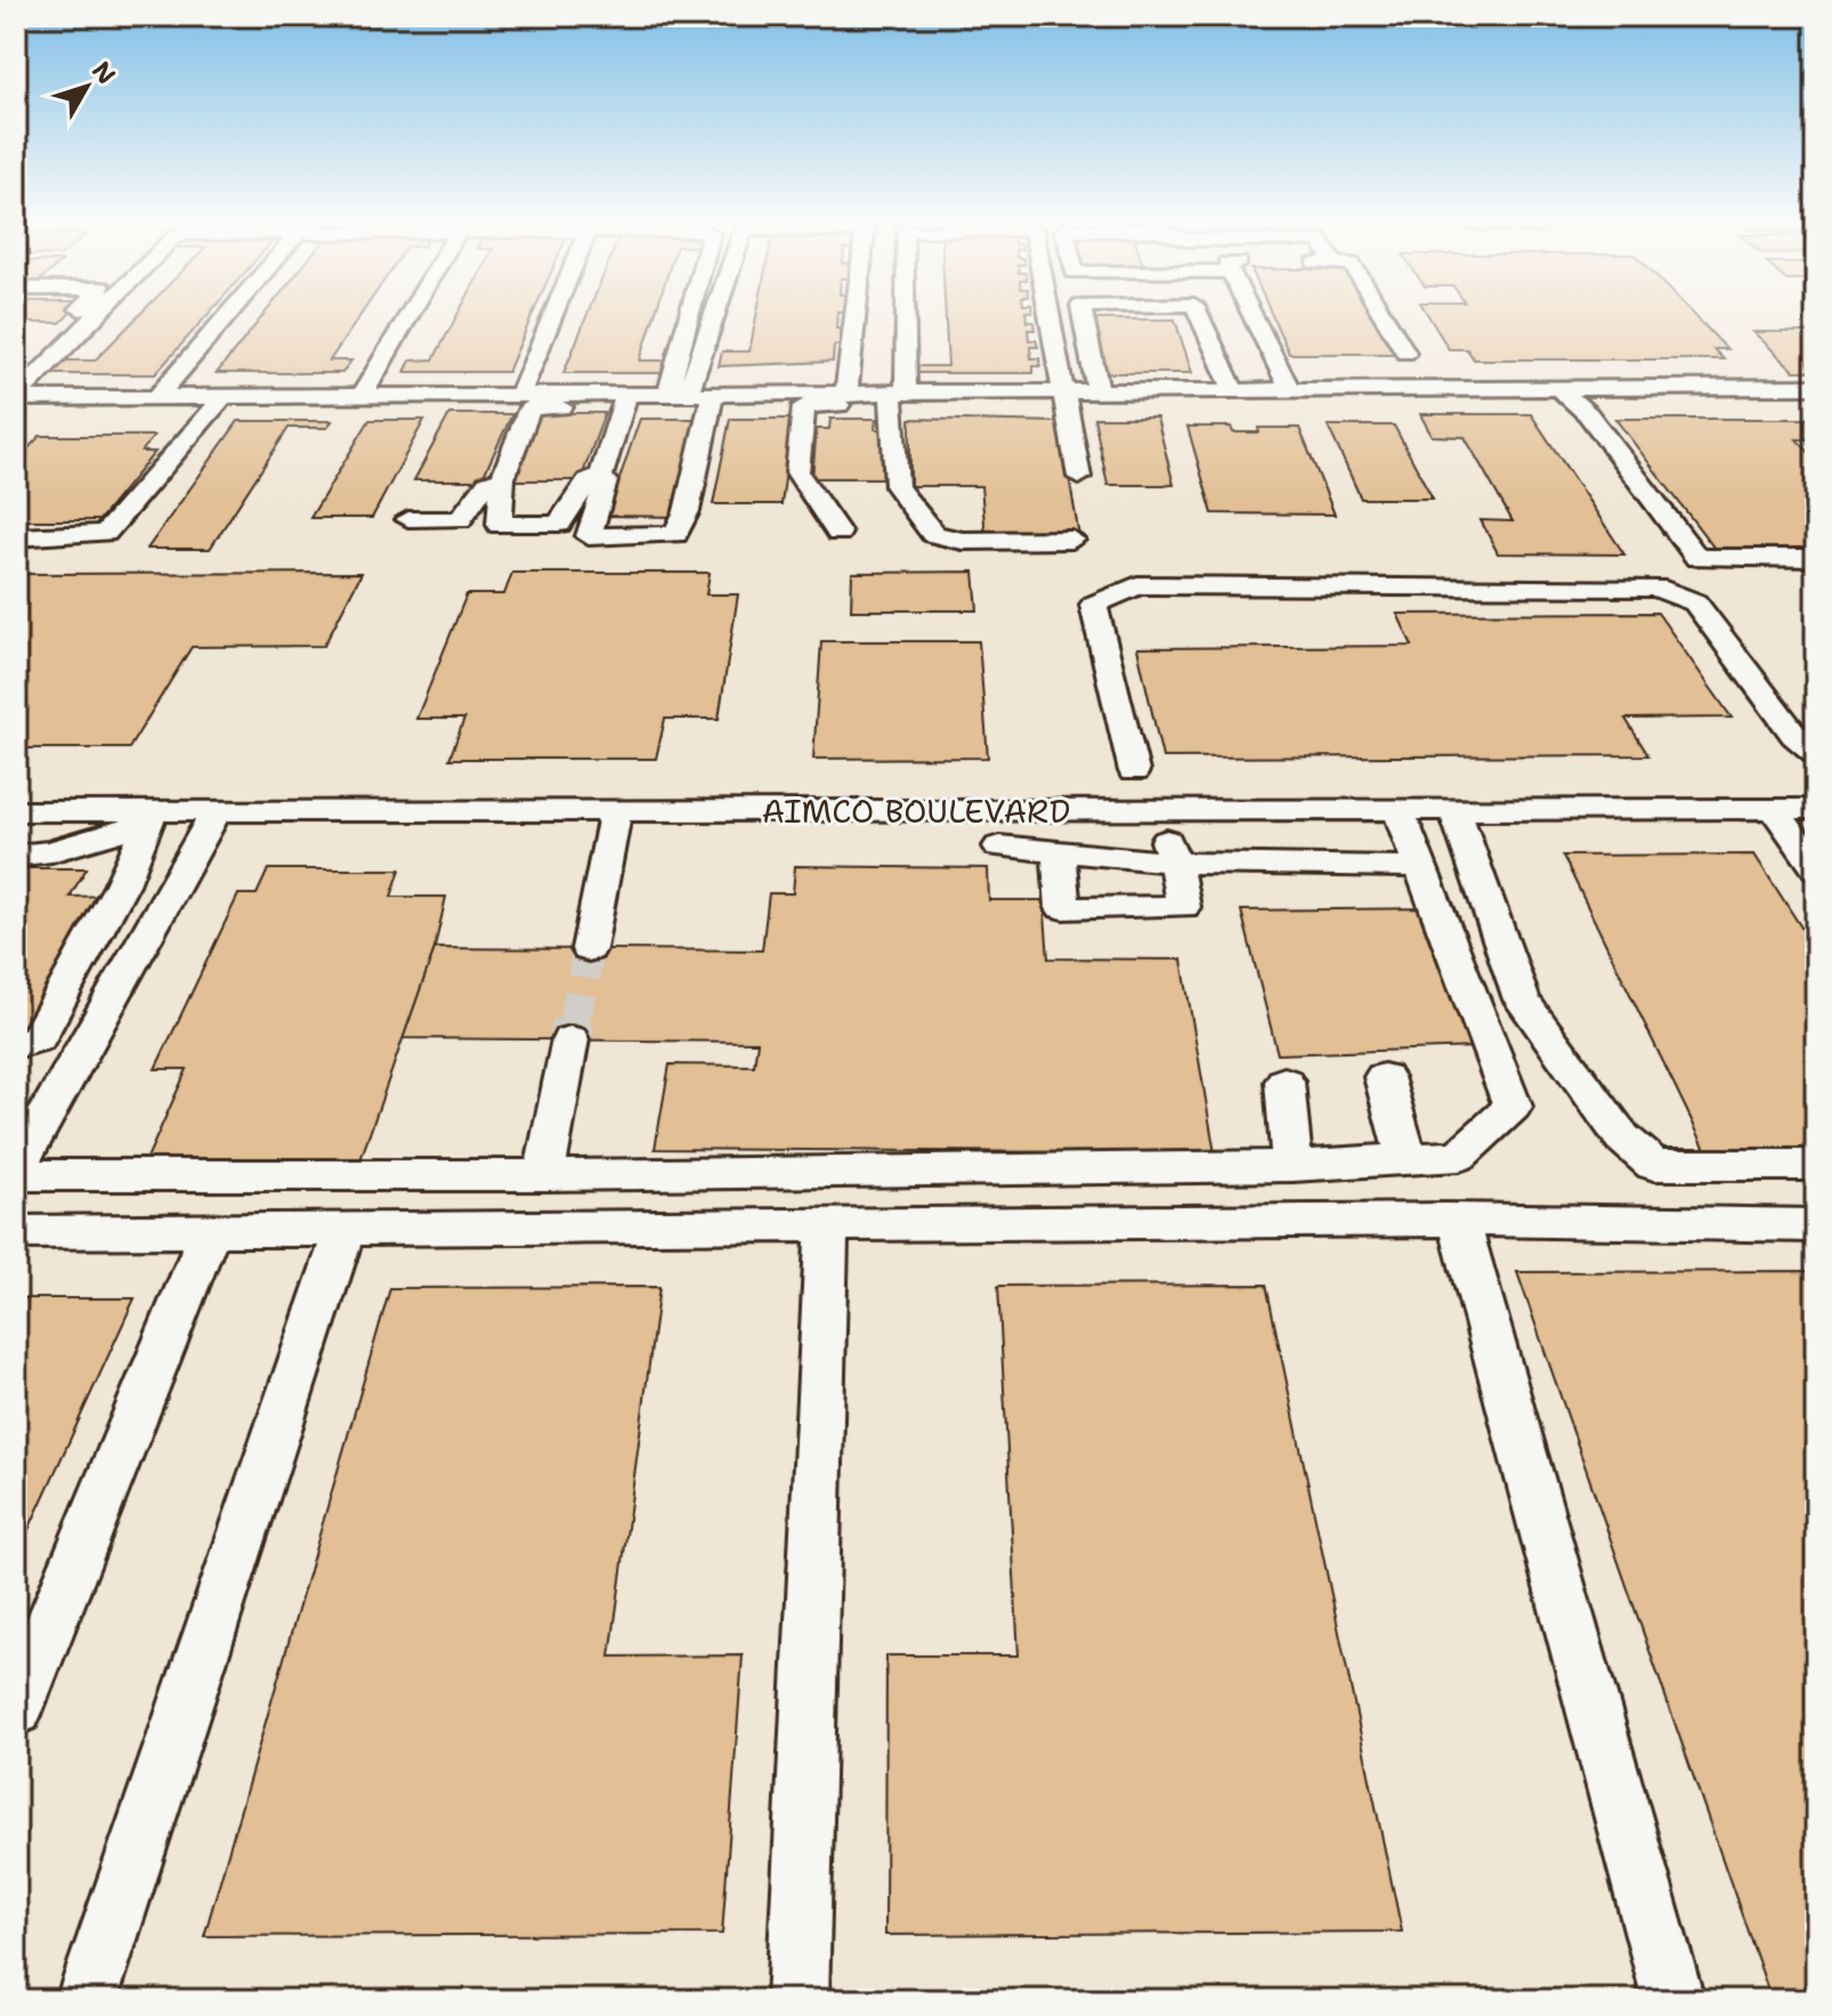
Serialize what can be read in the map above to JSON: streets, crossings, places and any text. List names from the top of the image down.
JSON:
{
  "streets": {
    "street": ["AIMCO BOULEVARD"]
  },
  "north": "top right"
}
